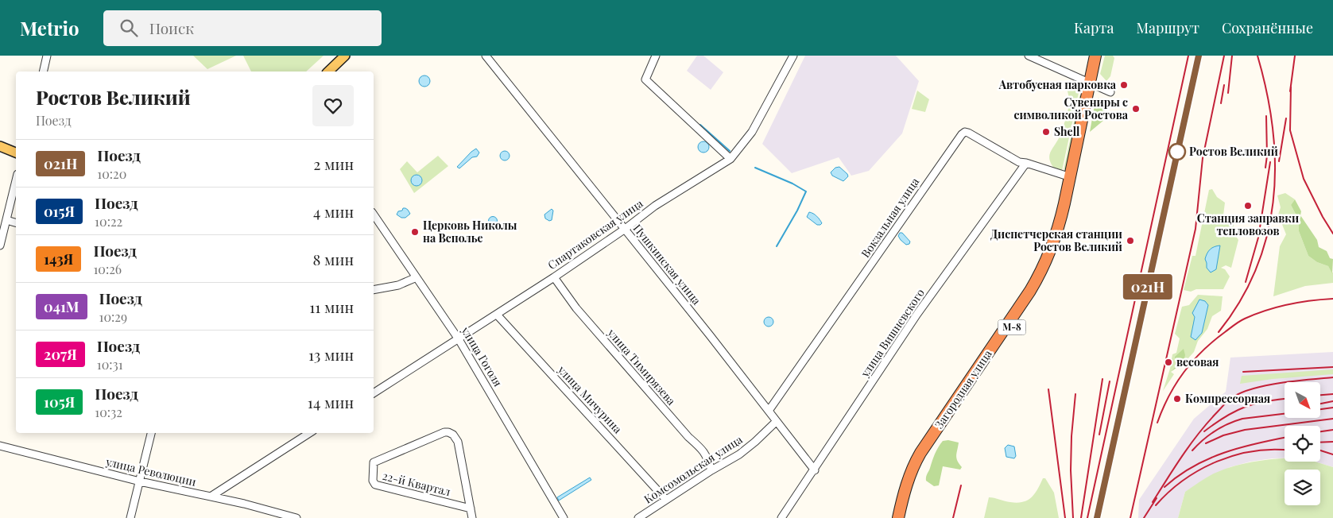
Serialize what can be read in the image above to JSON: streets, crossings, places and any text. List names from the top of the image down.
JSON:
{
  "streets": {
    "highway": ["М-8", "Загородная улица"],
    "street": [
      "Вокзальная улица",
      "Спартаковская улица",
      "Пушкинская улица",
      "улица Вишневского",
      "улица Гоголя",
      "улица Тимирязева",
      "улица Мичурина",
      "Комсомольская улица",
      "улица Революции",
      "22-й Квартал"
    ]
  },
  "crossings": [
    ["Вокзальная улица", "Пушкинская улица"],
    ["Вокзальная улица", "улица Вишневского"],
    ["Вокзальная улица", "Загородная улица"],
    ["Спартаковская улица", "Пушкинская улица"],
    ["Спартаковская улица", "улица Гоголя"],
    ["Спартаковская улица", "улица Тимирязева"],
    ["Спартаковская улица", "улица Мичурина"],
    ["Пушкинская улица", "улица Вишневского"],
    ["Пушкинская улица", "Комсомольская улица"],
    ["М-8", "Загородная улица"],
    ["улица Тимирязева", "Комсомольская улица"],
    ["улица Мичурина", "Комсомольская улица"]
  ],
  "places": [
    "Автобусная парковка",
    "Сувениры с символикой Ростова",
    "Shell",
    "Ростов Великий",
    "Станция заправки тепловозов",
    "Церковь Николы на Всполье",
    "Диспетчерская станции Ростов Великий",
    "весовая",
    "Компрессорная"
  ],
  "north": "bottom right",
  "page": {
    "header": "Metrio",
    "search": "Поиск",
    "nav": ["Карта", "Маршрут", "Сохранённые"],
    "on_map": "021Н",
    "heading": ["Ростов Великий", "Поезд"],
    "list": [
      {
        "mark": "021Н",
        "name": "Поезд",
        "note": "10:20",
        "value": "2 мин"
      },
      {
        "mark": "015Я",
        "name": "Поезд",
        "note": "10:22",
        "value": "4 мин"
      },
      {
        "mark": "143Я",
        "name": "Поезд",
        "note": "10:26",
        "value": "8 мин"
      },
      {
        "mark": "041М",
        "name": "Поезд",
        "note": "10:29",
        "value": "11 мин"
      },
      {
        "mark": "207Я",
        "name": "Поезд",
        "note": "10:31",
        "value": "13 мин"
      },
      {
        "mark": "105Я",
        "name": "Поезд",
        "note": "10:32",
        "value": "14 мин"
      }
    ]
  }
}
